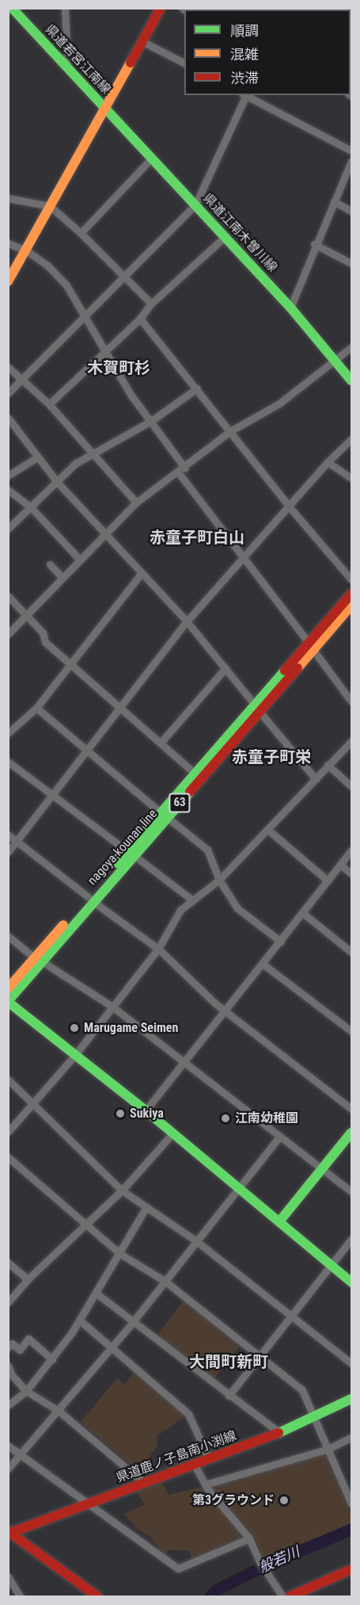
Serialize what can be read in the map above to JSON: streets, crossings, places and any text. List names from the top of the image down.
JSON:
{
  "streets": {
    "main road": [
      "県道若宮江南線",
      "県道江南木曽川線",
      "63",
      "nagoya-kounan line",
      "県道鹿ノ子島南小渕線"
    ]
  },
  "crossings": [
    ["県道若宮江南線", "県道江南木曽川線"]
  ],
  "districts": [
    "木賀町杉",
    "赤童子町白山",
    "赤童子町栄",
    "大間町新町"
  ],
  "water": ["般若川"],
  "places": [
    "Marugame Seimen",
    "Sukiya",
    "江南幼稚園",
    "第3グラウンド"
  ],
  "legend": ["順調", "混雑", "渋滞"]
}
